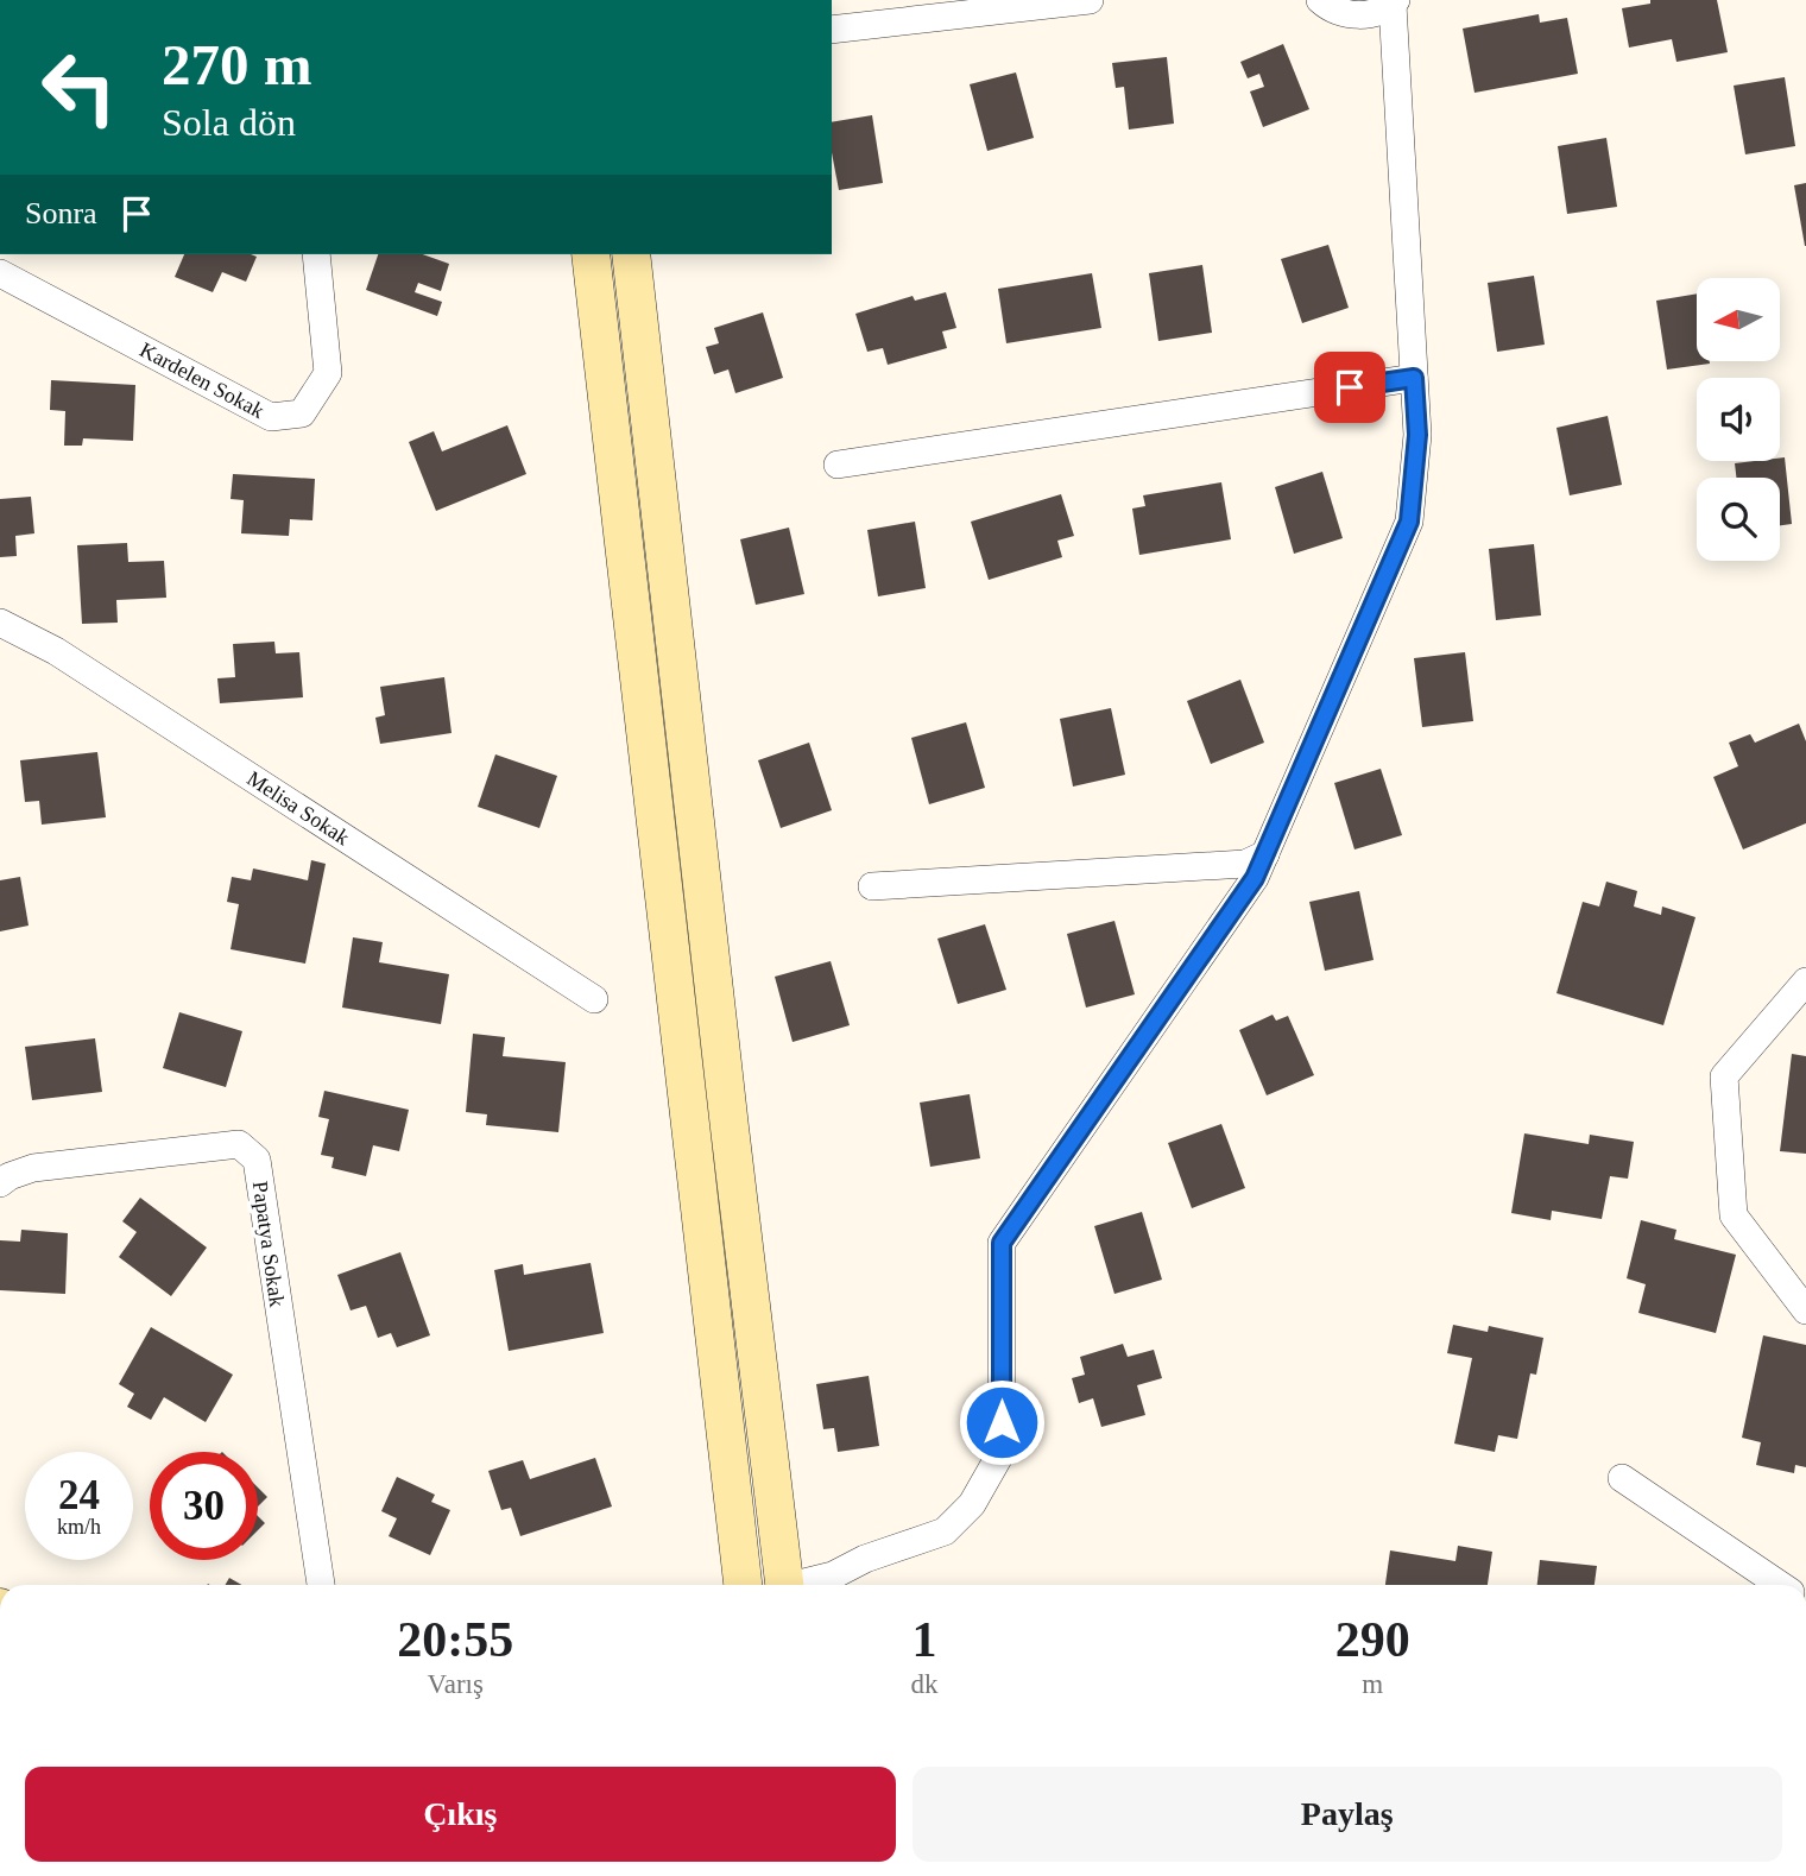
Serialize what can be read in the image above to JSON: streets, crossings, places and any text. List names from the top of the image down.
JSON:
{
  "streets": {
    "street": ["Kardelen Sokak", "Melisa Sokak", "Papatya Sokak"]
  },
  "north": "left",
  "page": {
    "turn": ["270 m", "Sola dön"],
    "then": "Sonra",
    "speed": "24 km/h",
    "limit": "30",
    "eta": [
      "20:55",
      "Varış",
      "1",
      "dk",
      "290",
      "m"
    ],
    "buttons": ["Çıkış", "Paylaş"]
  }
}
